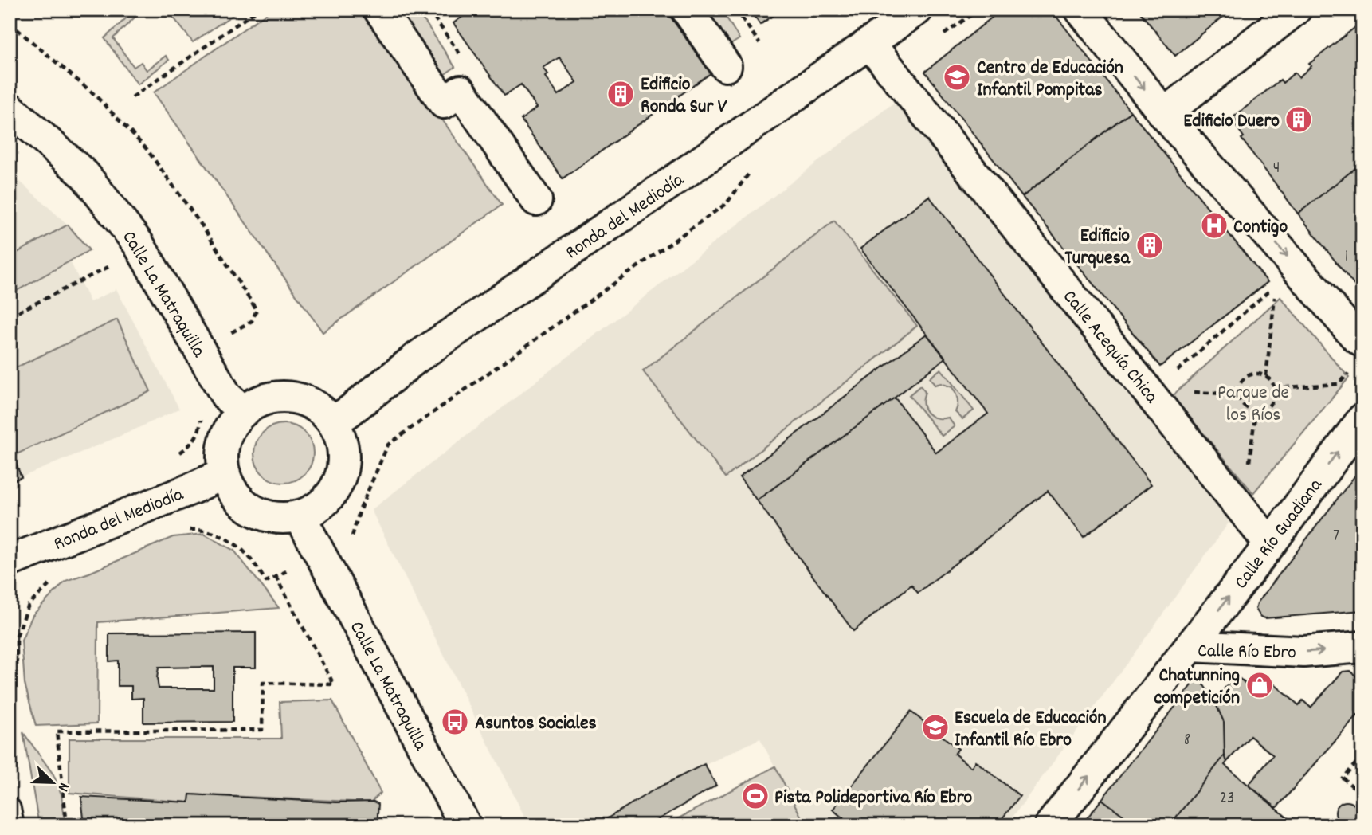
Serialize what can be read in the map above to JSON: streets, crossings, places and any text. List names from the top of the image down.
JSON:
{
  "streets": {
    "street": [
      "Ronda del Mediodía",
      "Calle La Matraquilla",
      "Calle Acequía Chica",
      "Calle Río Guadiana",
      "Calle Río Ebro"
    ]
  },
  "crossings": [
    ["Ronda del Mediodía", "Calle La Matraquilla"],
    ["Ronda del Mediodía", "Calle Acequía Chica"],
    ["Calle Acequía Chica", "Calle Río Guadiana"],
    ["Calle Río Guadiana", "Calle Río Ebro"]
  ],
  "one_way": ["Calle Río Guadiana", "Calle Río Ebro"],
  "parks": ["Parque de los Ríos"],
  "places": {
    "school or university": ["Centro de Educación Infantil Pompitas", "Escuela de Educación Infantil Río Ebro"],
    "building": ["Edificio Ronda Sur V", "Edificio Duero", "Edificio Turquesa"],
    "hospital": ["Contigo"],
    "shop": ["Chatunning competición"],
    "bus stop": ["Asuntos Sociales"],
    "sports": ["Pista Polideportiva Río Ebro"]
  },
  "house_numbers": [
    "4",
    "1",
    "7",
    "8",
    "23"
  ],
  "north": "bottom right"
}
